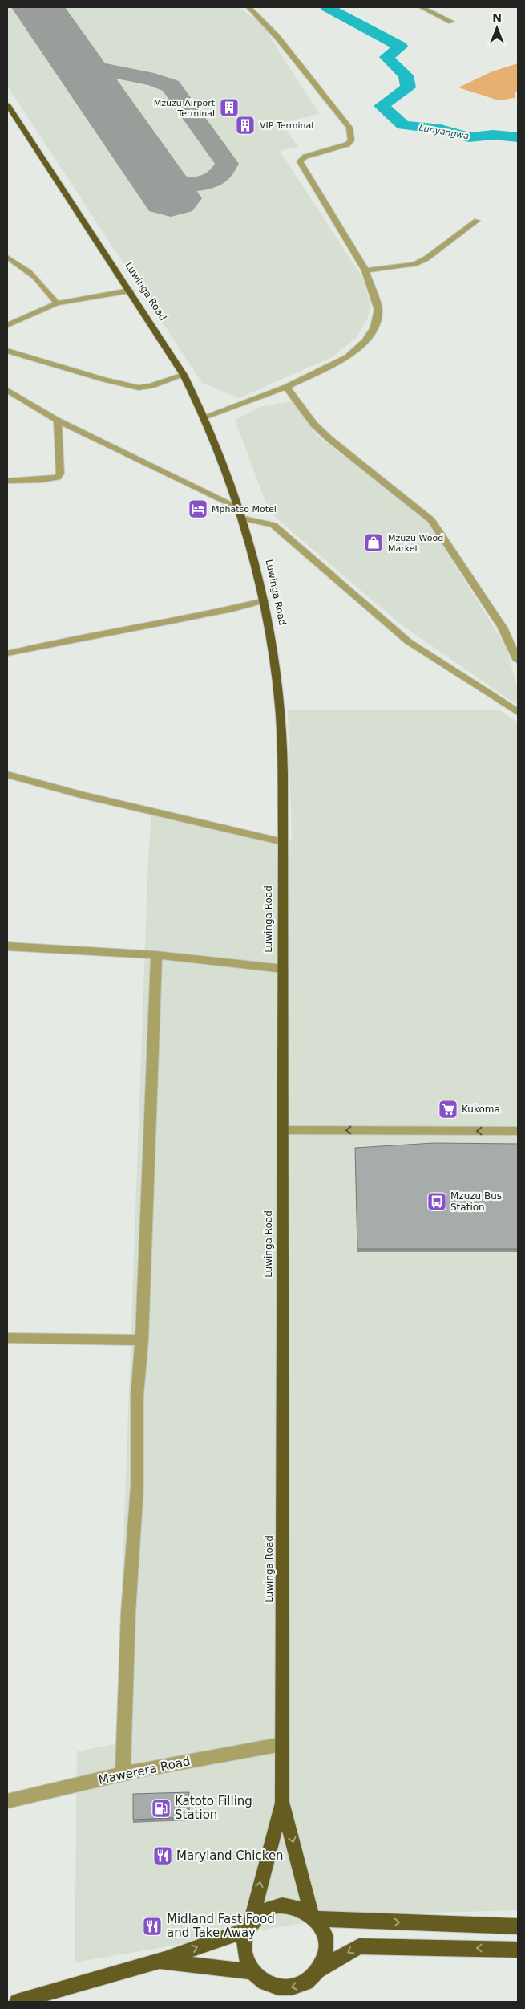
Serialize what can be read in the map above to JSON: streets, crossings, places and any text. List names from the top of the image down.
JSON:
{
  "streets": {
    "highway": ["Luwinga Road"],
    "street": ["Mawerera Road"]
  },
  "crossings": [
    ["Luwinga Road", "Mawerera Road"]
  ],
  "water": ["Lunyangwa"],
  "places": {
    "building": ["Mzuzu Airport Terminal", "VIP Terminal"],
    "hotel": ["Mphatso Motel"],
    "shop": ["Mzuzu Wood Market"],
    "supermarket": ["Kukoma"],
    "bus stop": ["Mzuzu Bus Station"],
    "fuel station": ["Katoto Filling Station"],
    "restaurant": ["Maryland Chicken", "Midland Fast Food and Take Away"]
  },
  "north": "top"
}
